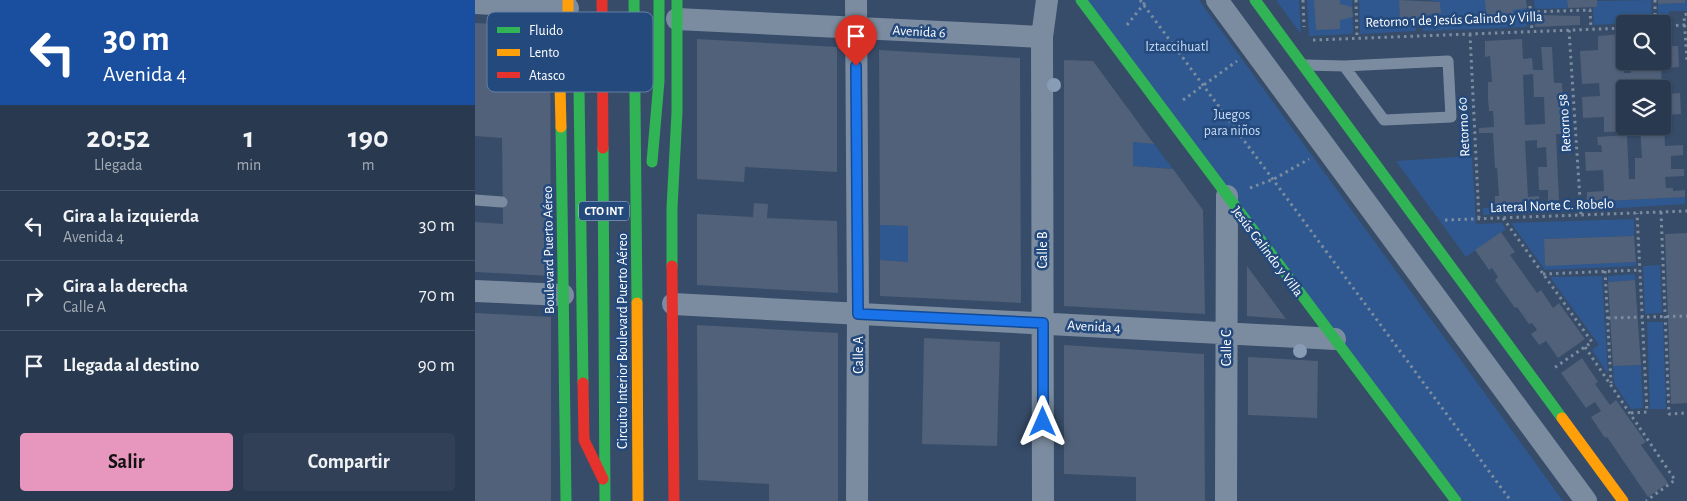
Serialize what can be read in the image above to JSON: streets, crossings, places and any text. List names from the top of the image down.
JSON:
{
  "streets": {
    "main road": [
      "CTO INT",
      "Boulevard Puerto Aéreo",
      "Jesús Galindo y Villa",
      "Circuito Interior Boulevard Puerto Aéreo"
    ],
    "street": [
      "Avenida 6",
      "Calle B",
      "Avenida 4",
      "Calle C",
      "Calle A"
    ],
    "path": [
      "Retorno 1 de Jesús Galindo y Villa",
      "Retorno 58",
      "Retorno 60",
      "Lateral Norte C. Robelo"
    ]
  },
  "crossings": [
    ["Retorno 1 de Jesús Galindo y Villa", "Retorno 58"],
    ["Retorno 1 de Jesús Galindo y Villa", "Retorno 60"],
    ["Avenida 6", "Calle B"],
    ["Avenida 6", "Calle A"],
    ["Retorno 58", "Lateral Norte C. Robelo"],
    ["Retorno 60", "Lateral Norte C. Robelo"],
    ["Calle B", "Avenida 4"],
    ["Jesús Galindo y Villa", "Avenida 4"],
    ["Jesús Galindo y Villa", "Calle C"],
    ["Avenida 4", "Calle C"],
    ["Avenida 4", "Calle A"]
  ],
  "parks": ["Iztaccihuatl", "Juegos para niños"],
  "legend": ["Fluido", "Lento", "Atasco"],
  "page": {
    "turn": ["30 m", "Avenida 4"],
    "eta": [
      "20:52",
      "Llegada",
      "1",
      "min",
      "190",
      "m"
    ],
    "list": [
      {
        "name": "Gira a la izquierda",
        "note": "Avenida 4",
        "value": "30 m"
      },
      {
        "name": "Gira a la derecha",
        "note": "Calle A",
        "value": "70 m"
      },
      {
        "name": "Llegada al destino",
        "value": "90 m"
      }
    ],
    "buttons": ["Salir", "Compartir"]
  }
}
